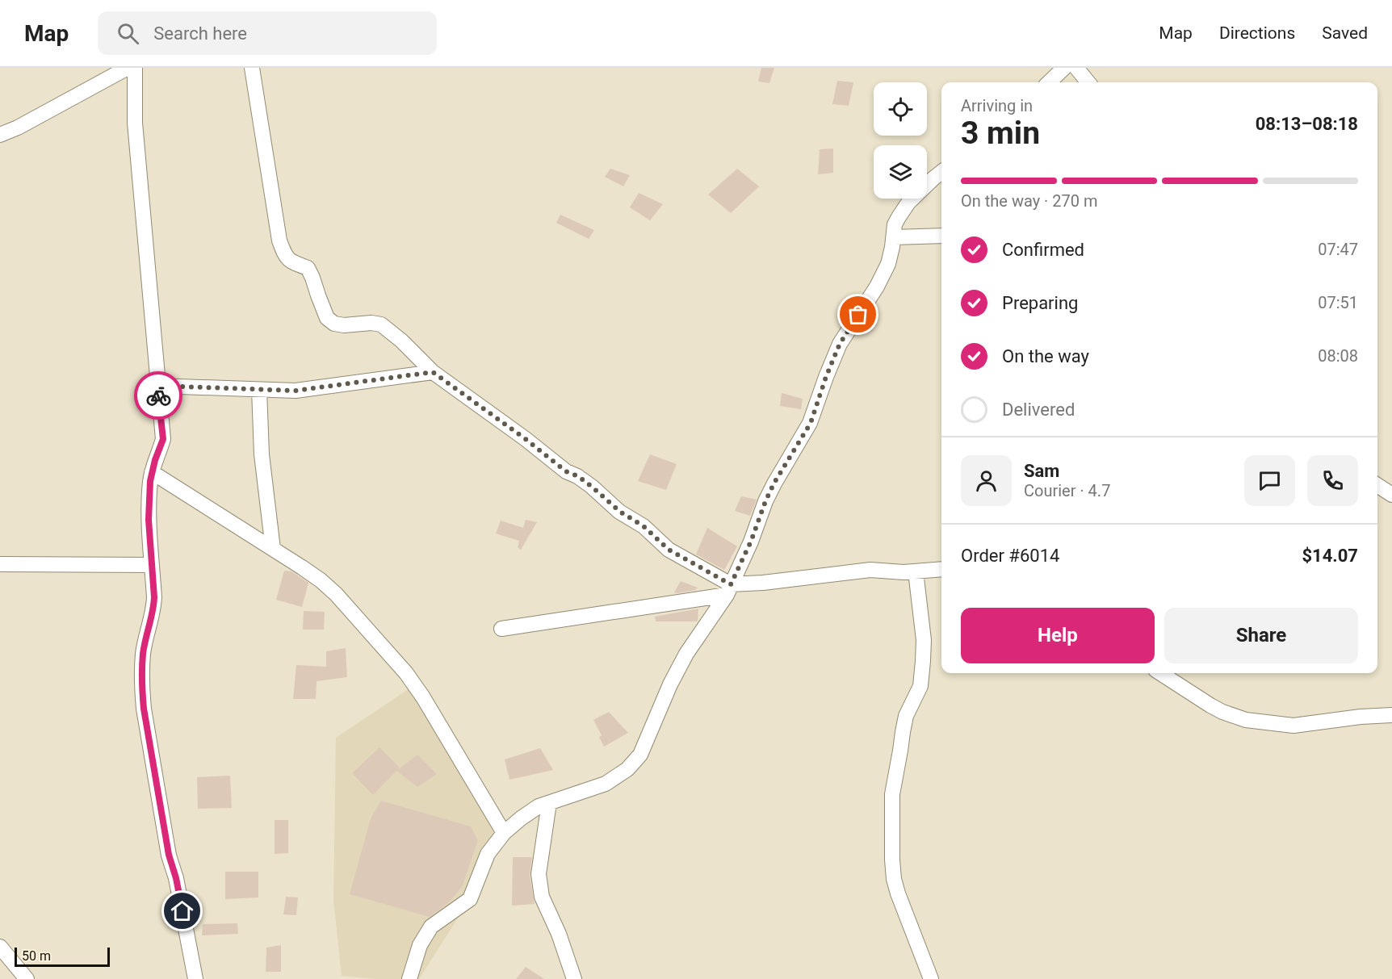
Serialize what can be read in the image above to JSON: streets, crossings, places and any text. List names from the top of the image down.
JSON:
{
  "scale_bar": "50 m",
  "page": {
    "header": "Map",
    "search": "Search here",
    "nav": ["Map", "Directions", "Saved"],
    "heading": ["3 min", "Arriving in", "08:13–08:18"],
    "panel": [
      "Sam",
      "Courier · 4.7",
      "Order #6014",
      "$14.07"
    ],
    "bar": "On the way · 270 m",
    "list": [
      ["Confirmed", "07:47"],
      ["Preparing", "07:51"],
      ["On the way", "08:08"],
      "Delivered"
    ],
    "buttons": ["Help", "Share"],
    "scale": "50 m"
  }
}
